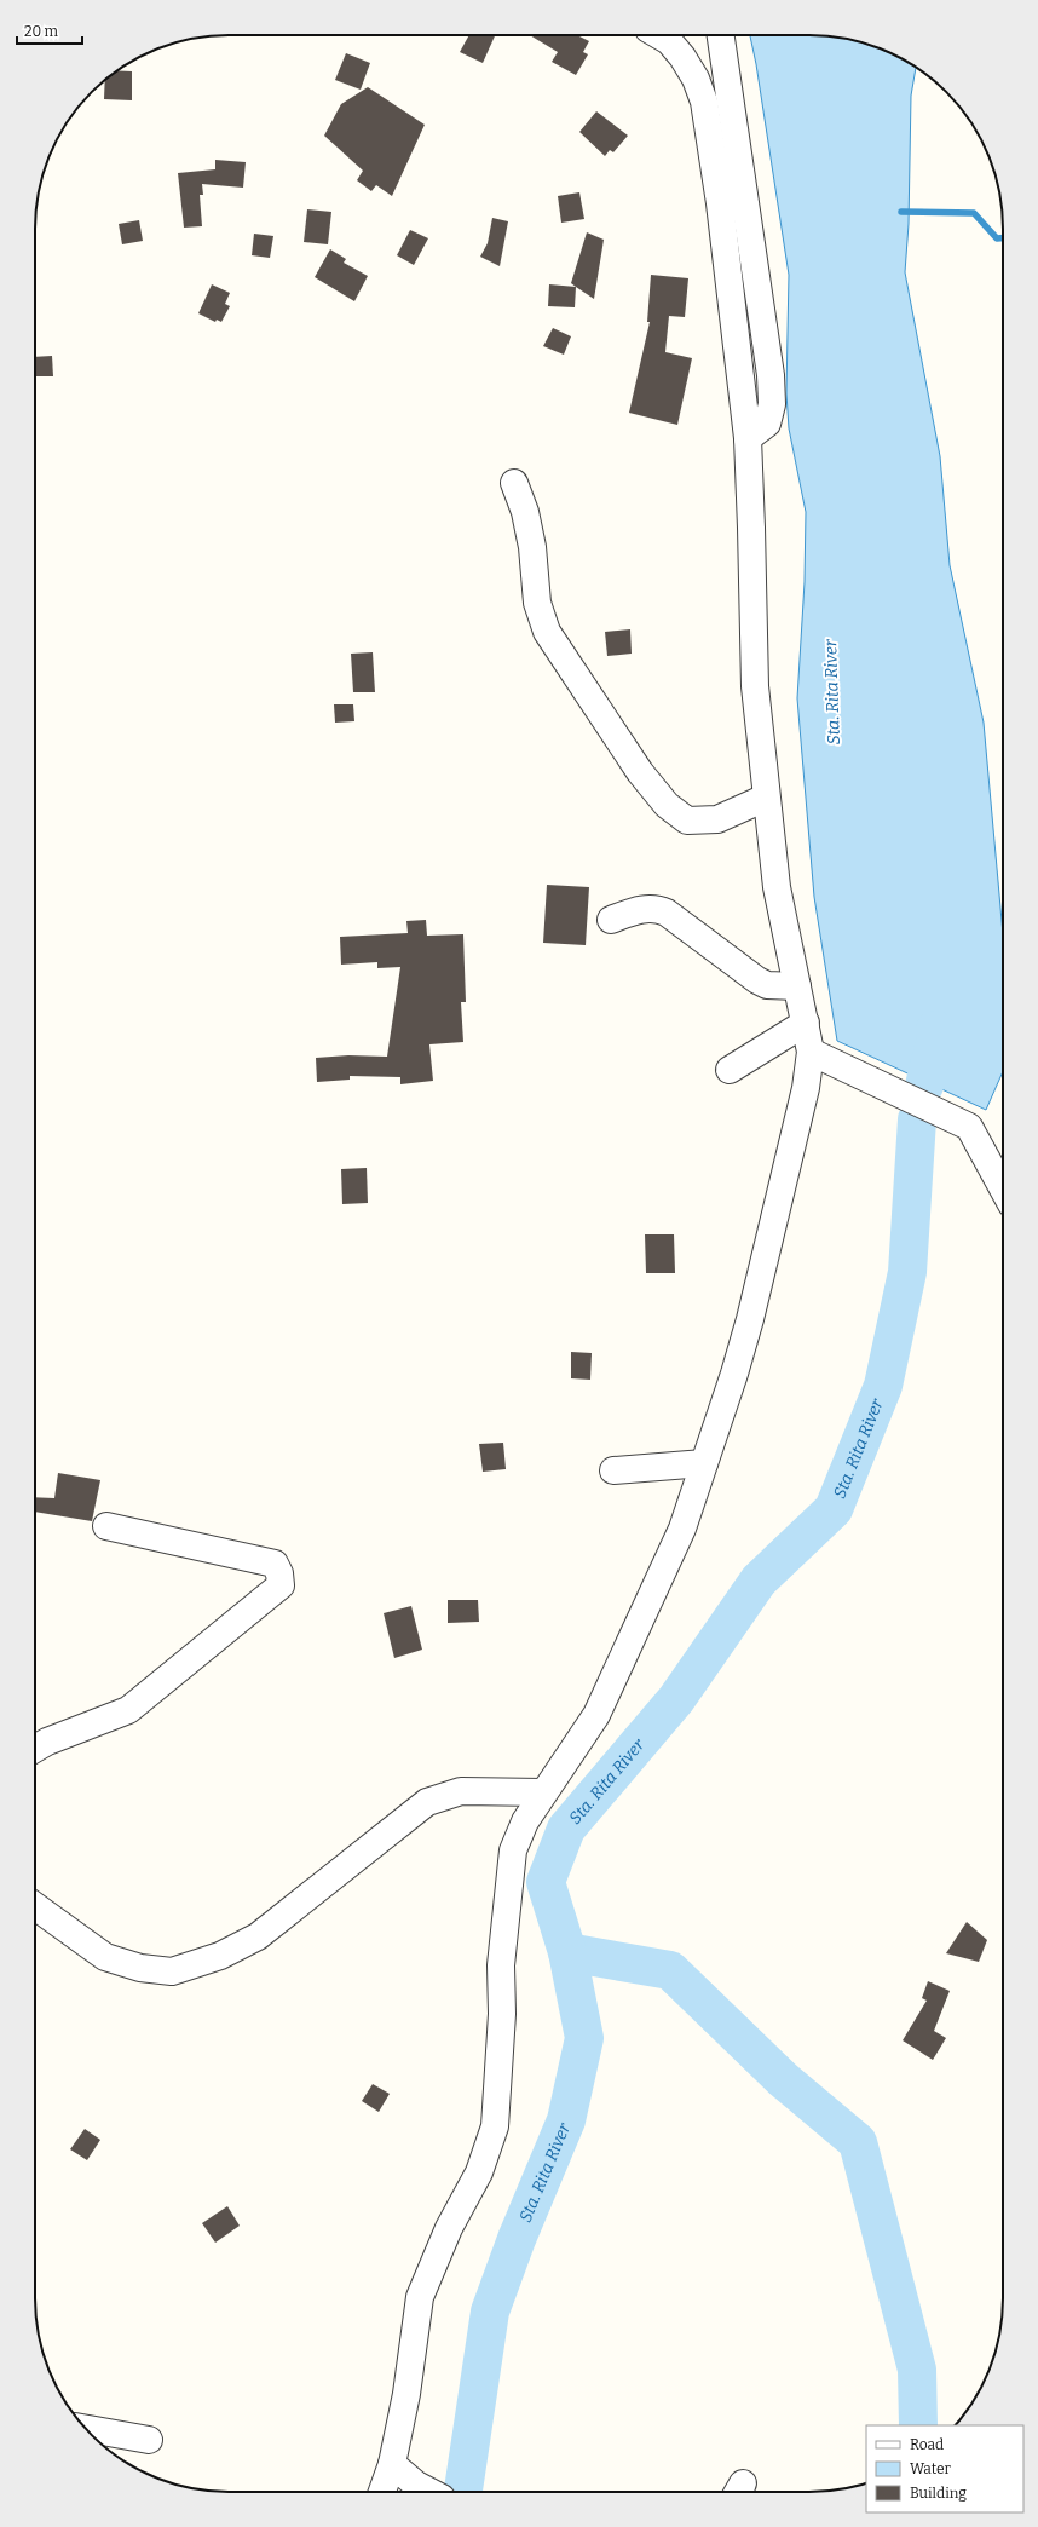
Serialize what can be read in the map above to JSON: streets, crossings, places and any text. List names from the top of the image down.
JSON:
{
  "water": ["Sta. Rita River"],
  "legend": ["Road", "Water", "Building"],
  "scale_bar": "20 m"
}
